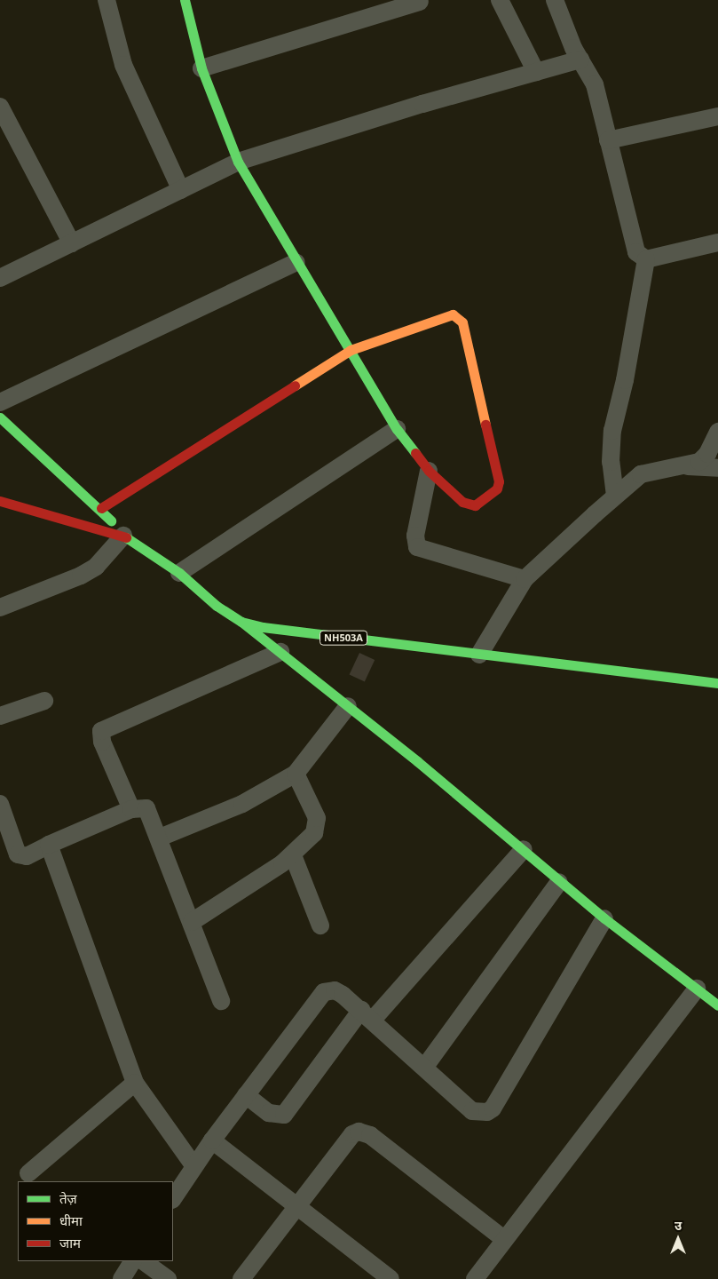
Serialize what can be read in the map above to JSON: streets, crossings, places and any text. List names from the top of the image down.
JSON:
{
  "streets": {
    "main road": ["NH503A"]
  },
  "legend": ["तेज़", "धीमा", "जाम"],
  "north": "top"
}
